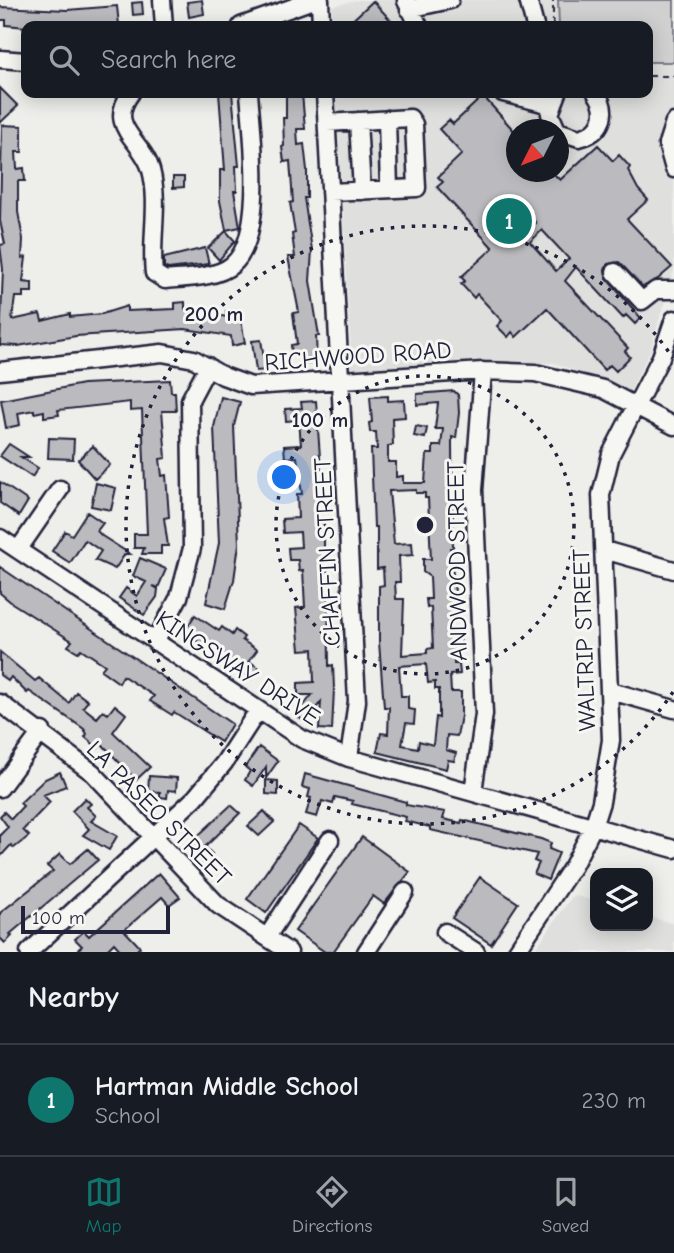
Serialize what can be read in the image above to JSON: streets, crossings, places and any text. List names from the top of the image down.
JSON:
{
  "streets": {
    "street": [
      "RICHWOOD ROAD",
      "CHAFFIN STREET",
      "ANDWOOD STREET",
      "WALTRIP STREET",
      "KINGSWAY DRIVE",
      "LA PASEO STREET"
    ]
  },
  "crossings": [
    ["RICHWOOD ROAD", "CHAFFIN STREET"],
    ["RICHWOOD ROAD", "ANDWOOD STREET"],
    ["RICHWOOD ROAD", "WALTRIP STREET"],
    ["CHAFFIN STREET", "KINGSWAY DRIVE"],
    ["ANDWOOD STREET", "KINGSWAY DRIVE"],
    ["WALTRIP STREET", "KINGSWAY DRIVE"]
  ],
  "scale_bar": "100 m",
  "north": "bottom left",
  "page": {
    "search": "Search here",
    "pins": "1",
    "scale": "100 m",
    "heading": "Nearby",
    "list": [
      {
        "mark": "1",
        "name": "Hartman Middle School",
        "note": "School",
        "value": "230 m"
      }
    ],
    "nav": ["Map", "Directions", "Saved"]
  },
  "rings": ["200 m", "100 m"]
}
